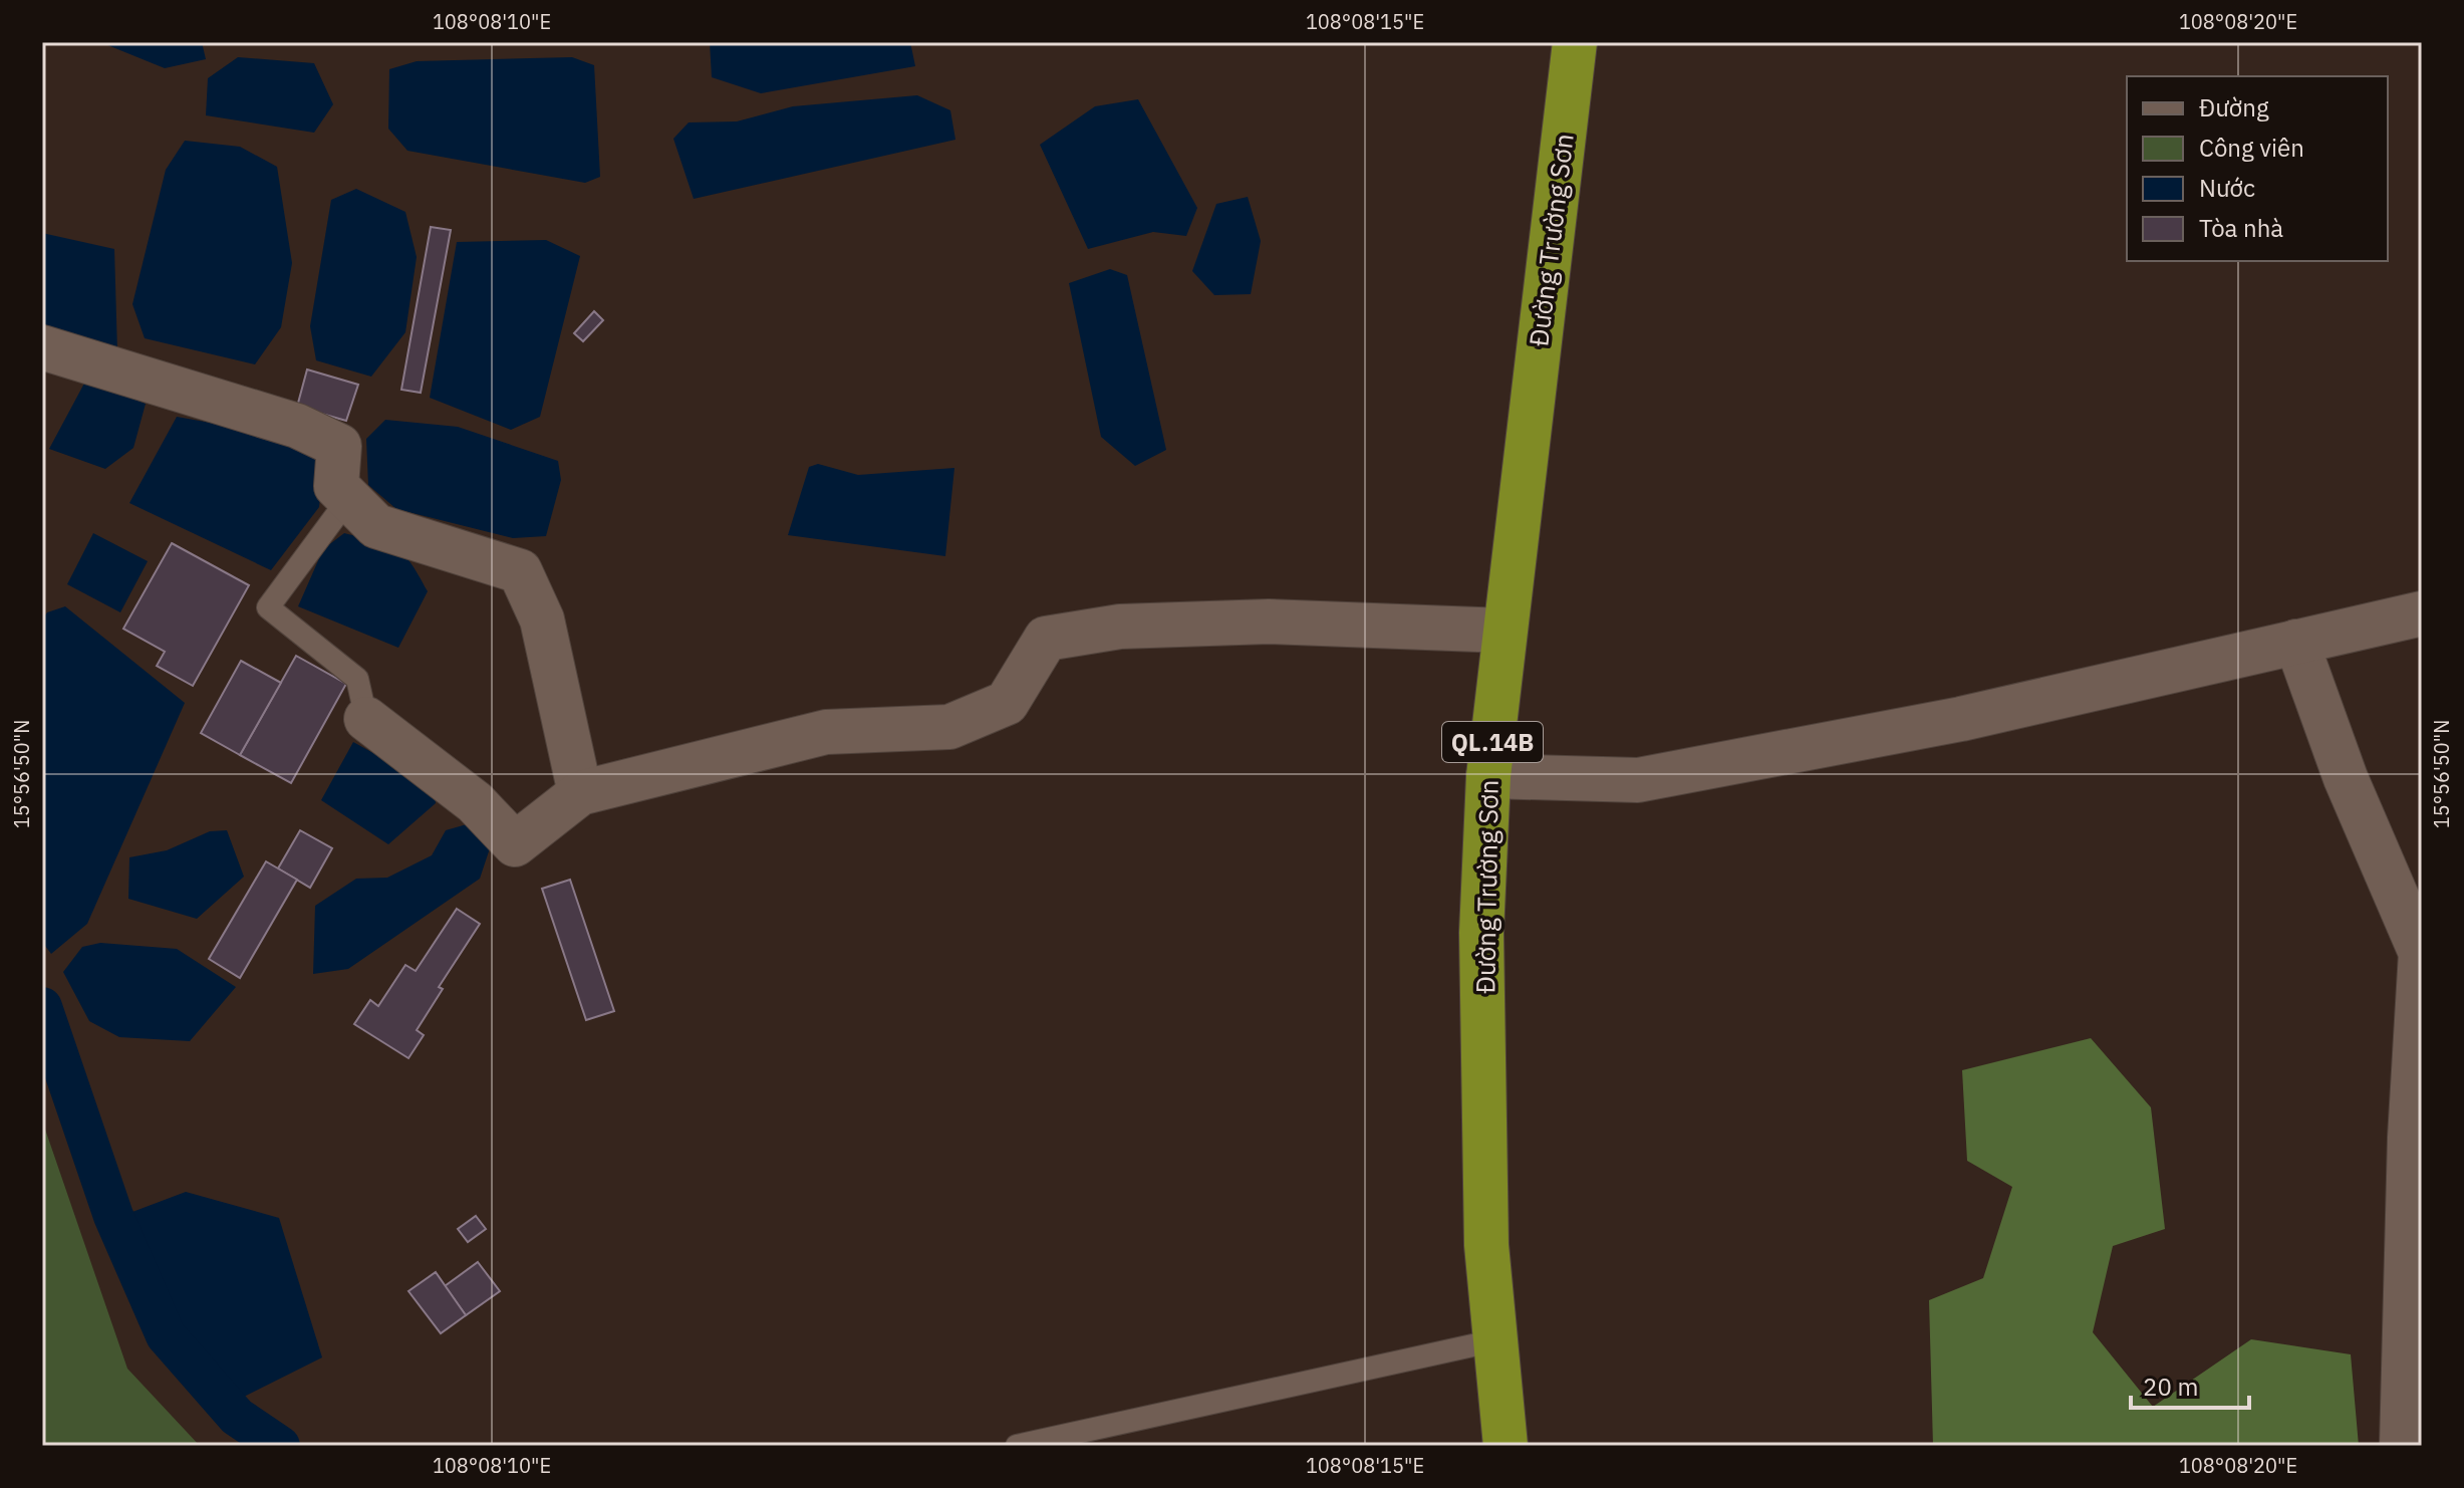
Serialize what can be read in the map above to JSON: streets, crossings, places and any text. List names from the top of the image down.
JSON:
{
  "streets": {
    "highway": ["Đường Trường Sơn", "QL.14B"]
  },
  "legend": [
    "Đường",
    "Công viên",
    "Nước",
    "Tòa nhà"
  ],
  "scale_bar": "20 m",
  "coordinates": [
    "108°08'10\"E",
    "108°08'15\"E",
    "108°08'20\"E",
    "15°56'50\"N"
  ]
}
